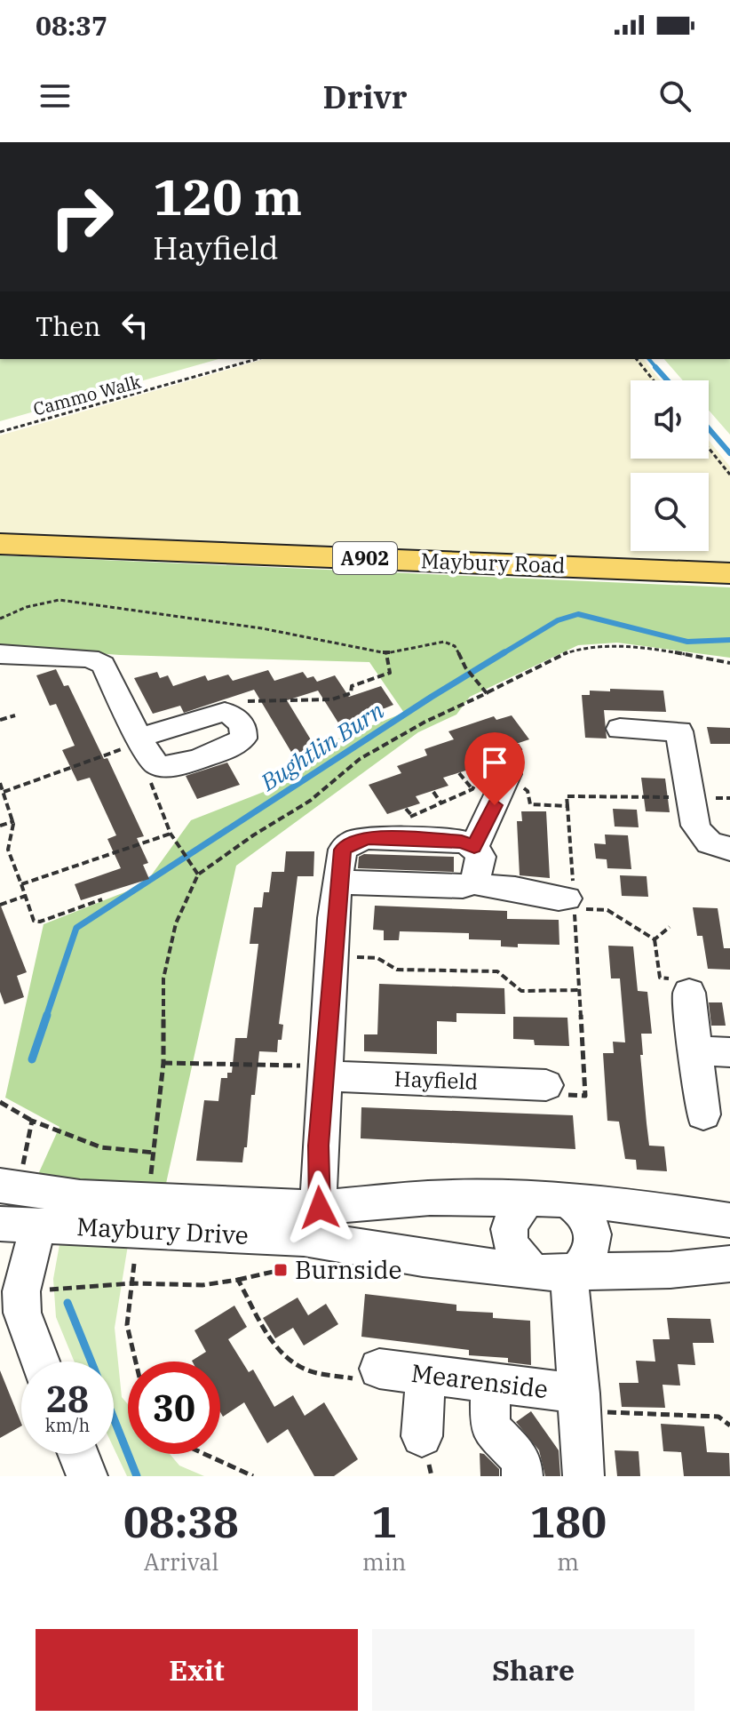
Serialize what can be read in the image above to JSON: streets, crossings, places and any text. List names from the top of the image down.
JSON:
{
  "streets": {
    "main road": ["A902", "Maybury Road"],
    "street": ["Hayfield", "Maybury Drive", "Mearenside"],
    "path": ["Cammo Walk"]
  },
  "crossings": [
    ["Maybury Drive", "Mearenside"]
  ],
  "water": ["Bughtlin Burn"],
  "places": {
    "transit": ["Burnside"]
  },
  "page": {
    "status": "08:37",
    "header": "Drivr",
    "turn": ["120 m", "Hayfield"],
    "then": "Then",
    "speed": "28 km/h",
    "limit": "30",
    "eta": [
      "08:38",
      "Arrival",
      "1",
      "min",
      "180",
      "m"
    ],
    "buttons": ["Exit", "Share"]
  }
}
